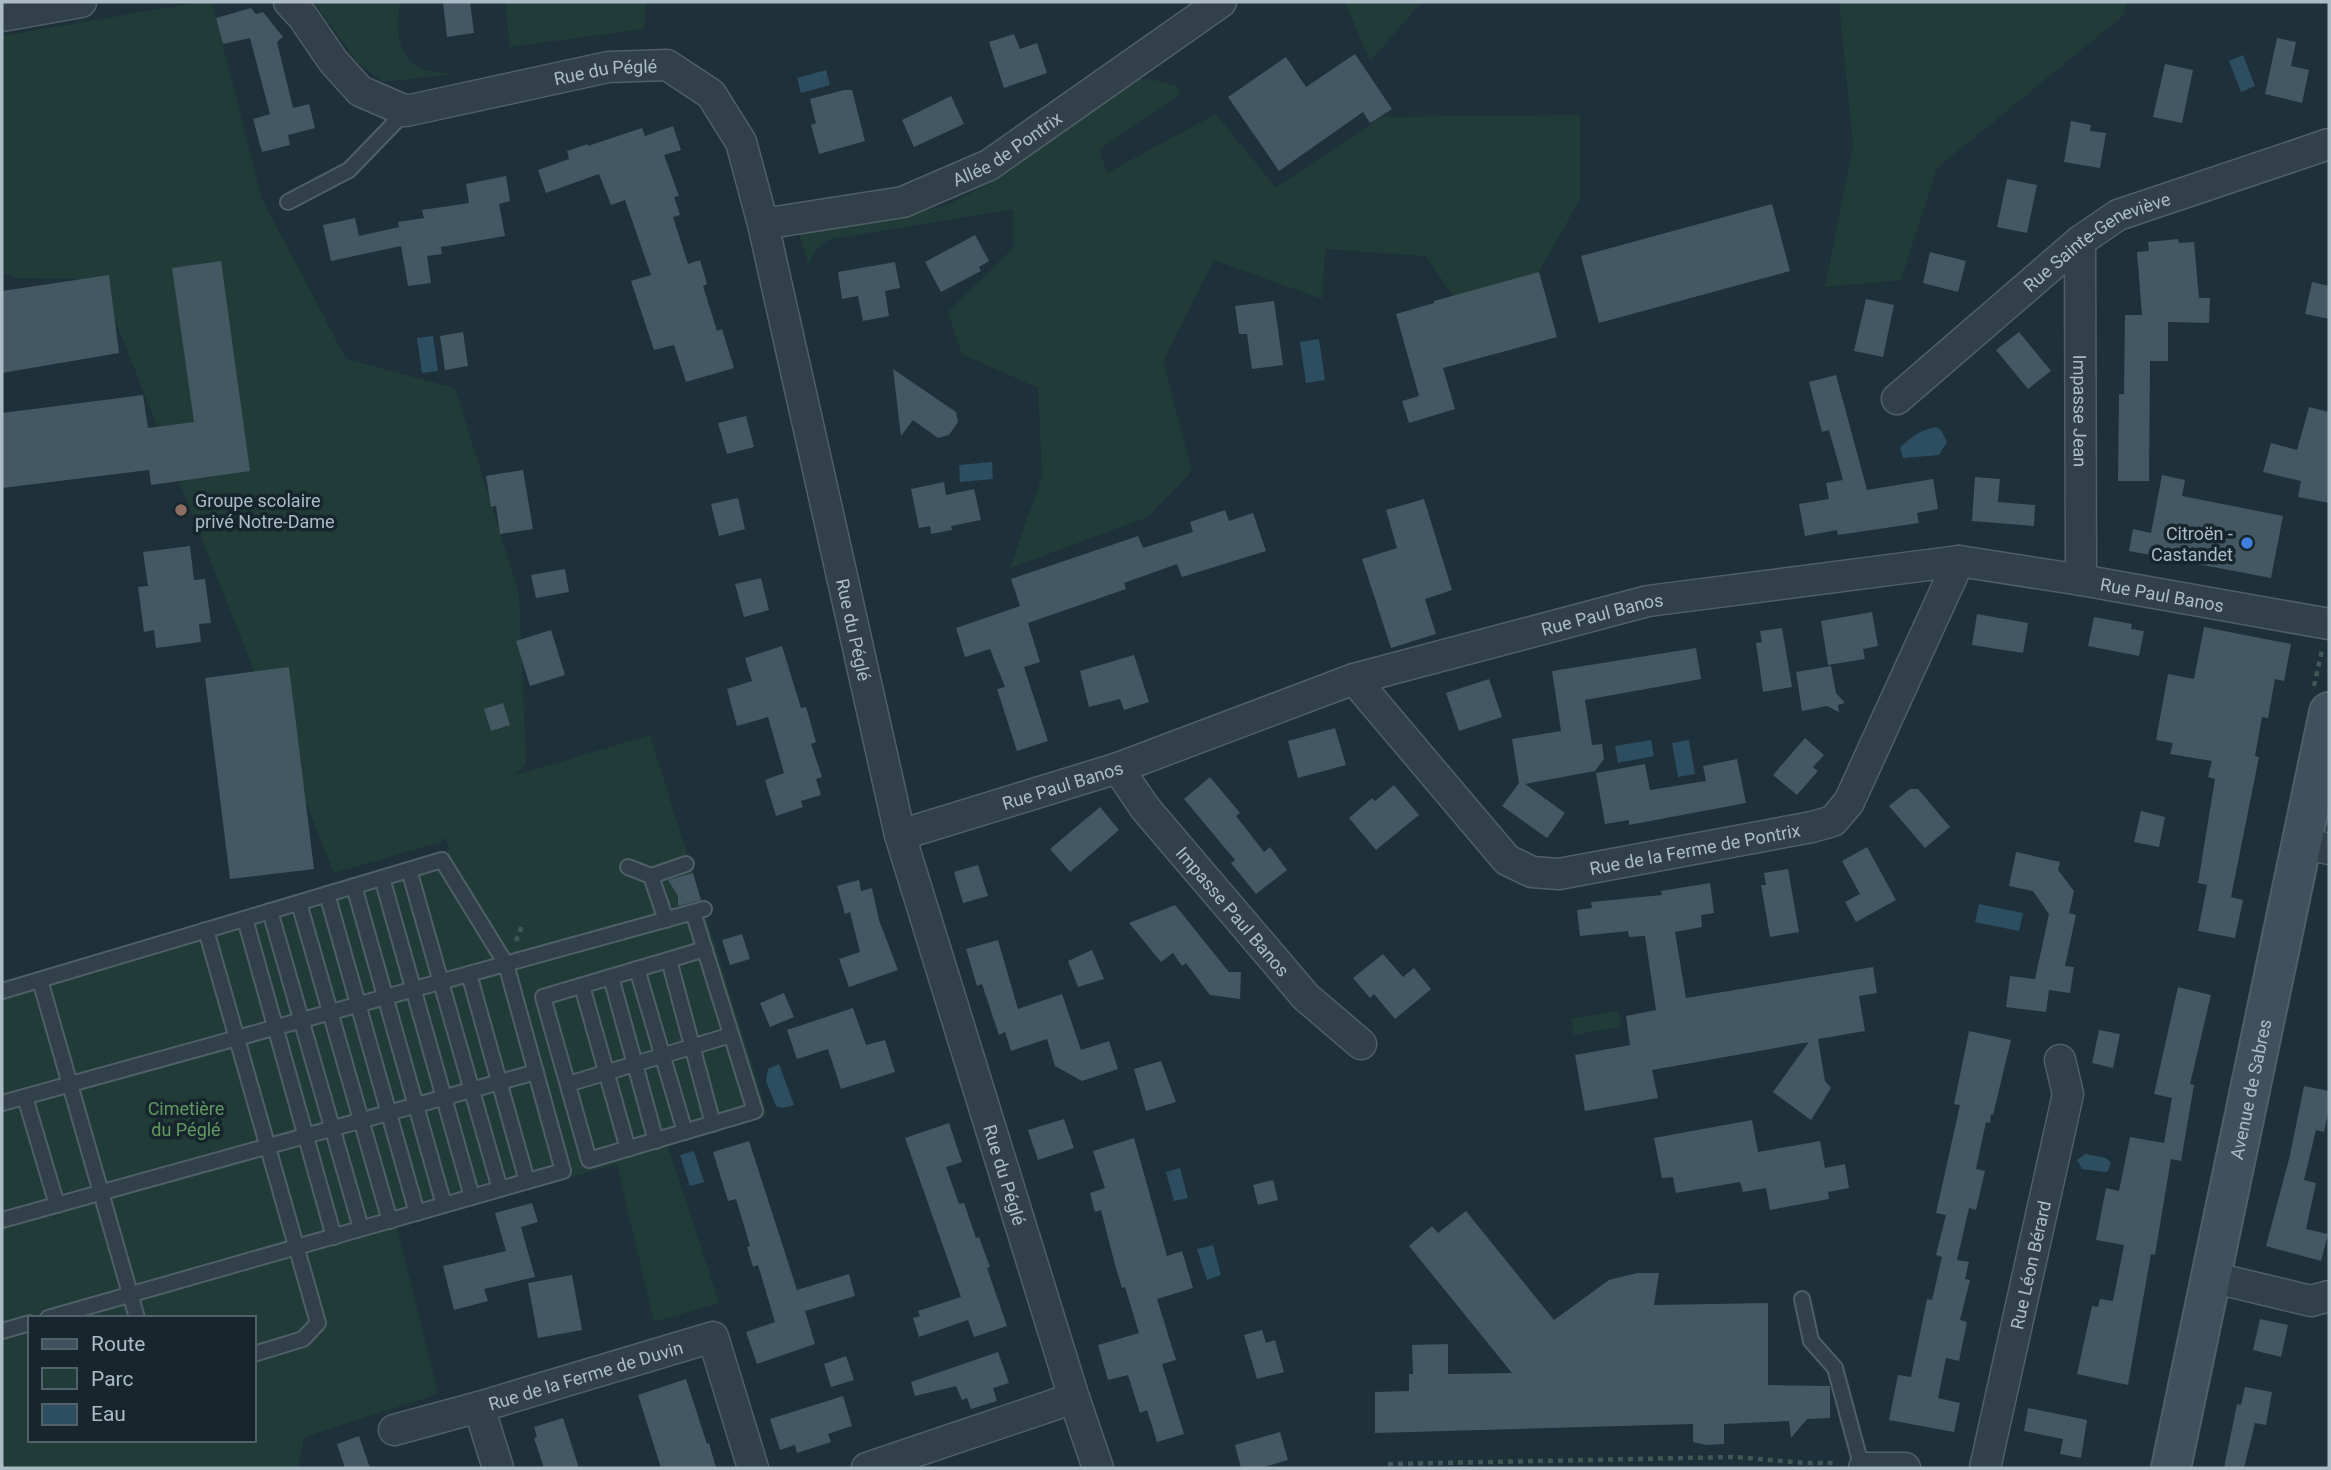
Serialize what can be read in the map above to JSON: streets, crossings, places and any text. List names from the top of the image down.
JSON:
{
  "streets": {
    "main road": ["Avenue de Sabres"],
    "street": [
      "Rue du Péglé",
      "Allée de Pontrix",
      "Rue Sainte-Geneviève",
      "Impasse Jean",
      "Rue Paul Banos",
      "Rue de la Ferme de Pontrix",
      "Impasse Paul Banos",
      "Rue Léon Bérard",
      "Rue de la Ferme de Duvin"
    ]
  },
  "crossings": [
    ["Rue du Péglé", "Allée de Pontrix"],
    ["Rue du Péglé", "Rue Paul Banos"],
    ["Rue Sainte-Geneviève", "Impasse Jean"],
    ["Impasse Jean", "Rue Paul Banos"],
    ["Rue Paul Banos", "Rue de la Ferme de Pontrix"],
    ["Rue Paul Banos", "Impasse Paul Banos"]
  ],
  "parks": ["Cimetière du Péglé"],
  "places": ["Groupe scolaire privé Notre-Dame", "Citroën - Castandet"],
  "legend": ["Route", "Parc", "Eau"]
}
